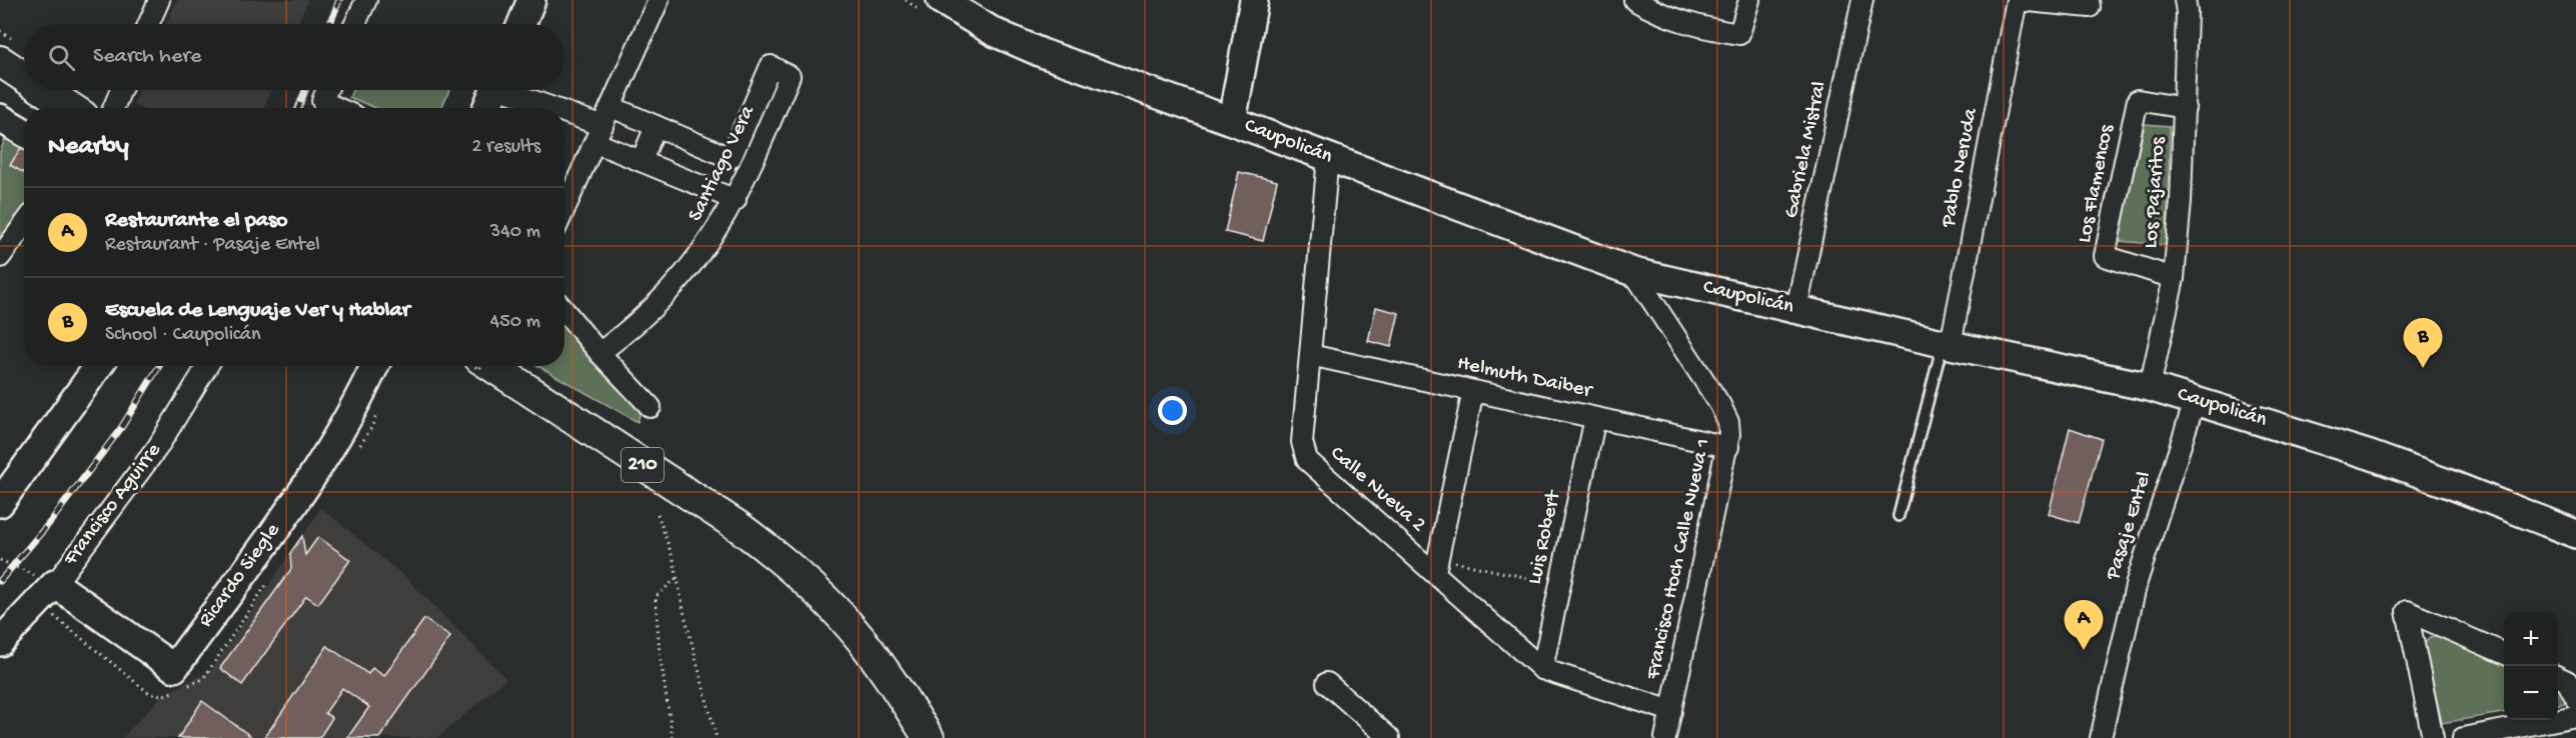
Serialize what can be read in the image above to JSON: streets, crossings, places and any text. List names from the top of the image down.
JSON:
{
  "streets": {
    "main road": ["210"],
    "street": [
      "Caupolicán",
      "Gabriela Mistral",
      "Santiago Vera",
      "Pablo Neruda",
      "Los Flamencos",
      "Los Pajaritos",
      "Helmuth Daiber",
      "Calle Nueva 2",
      "Francisco Aguirre",
      "Pasaje Entel",
      "Luis Robert",
      "Francisco Hoch Calle Nueva 1",
      "Ricardo Siegle"
    ]
  },
  "crossings": [
    ["Caupolicán", "Gabriela Mistral"],
    ["Caupolicán", "Pablo Neruda"],
    ["Caupolicán", "Los Pajaritos"],
    ["Caupolicán", "Calle Nueva 2"],
    ["Caupolicán", "Pasaje Entel"],
    ["Caupolicán", "Francisco Hoch Calle Nueva 1"],
    ["Los Flamencos", "Los Pajaritos"],
    ["Helmuth Daiber", "Calle Nueva 2"],
    ["Helmuth Daiber", "Luis Robert"],
    ["Helmuth Daiber", "Francisco Hoch Calle Nueva 1"],
    ["Calle Nueva 2", "Luis Robert"],
    ["Calle Nueva 2", "Francisco Hoch Calle Nueva 1"],
    ["Francisco Aguirre", "Ricardo Siegle"]
  ],
  "page": {
    "search": "Search here",
    "heading": ["Nearby", "2 results"],
    "list": [
      {
        "mark": "A",
        "name": "Restaurante el paso",
        "note": "Restaurant · Pasaje Entel",
        "value": "340 m"
      },
      {
        "mark": "B",
        "name": "Escuela de Lenguaje Ver y Hablar",
        "note": "School · Caupolicán",
        "value": "450 m"
      }
    ],
    "pins": ["B", "A"],
    "map_buttons": ["+", "−"]
  }
}
